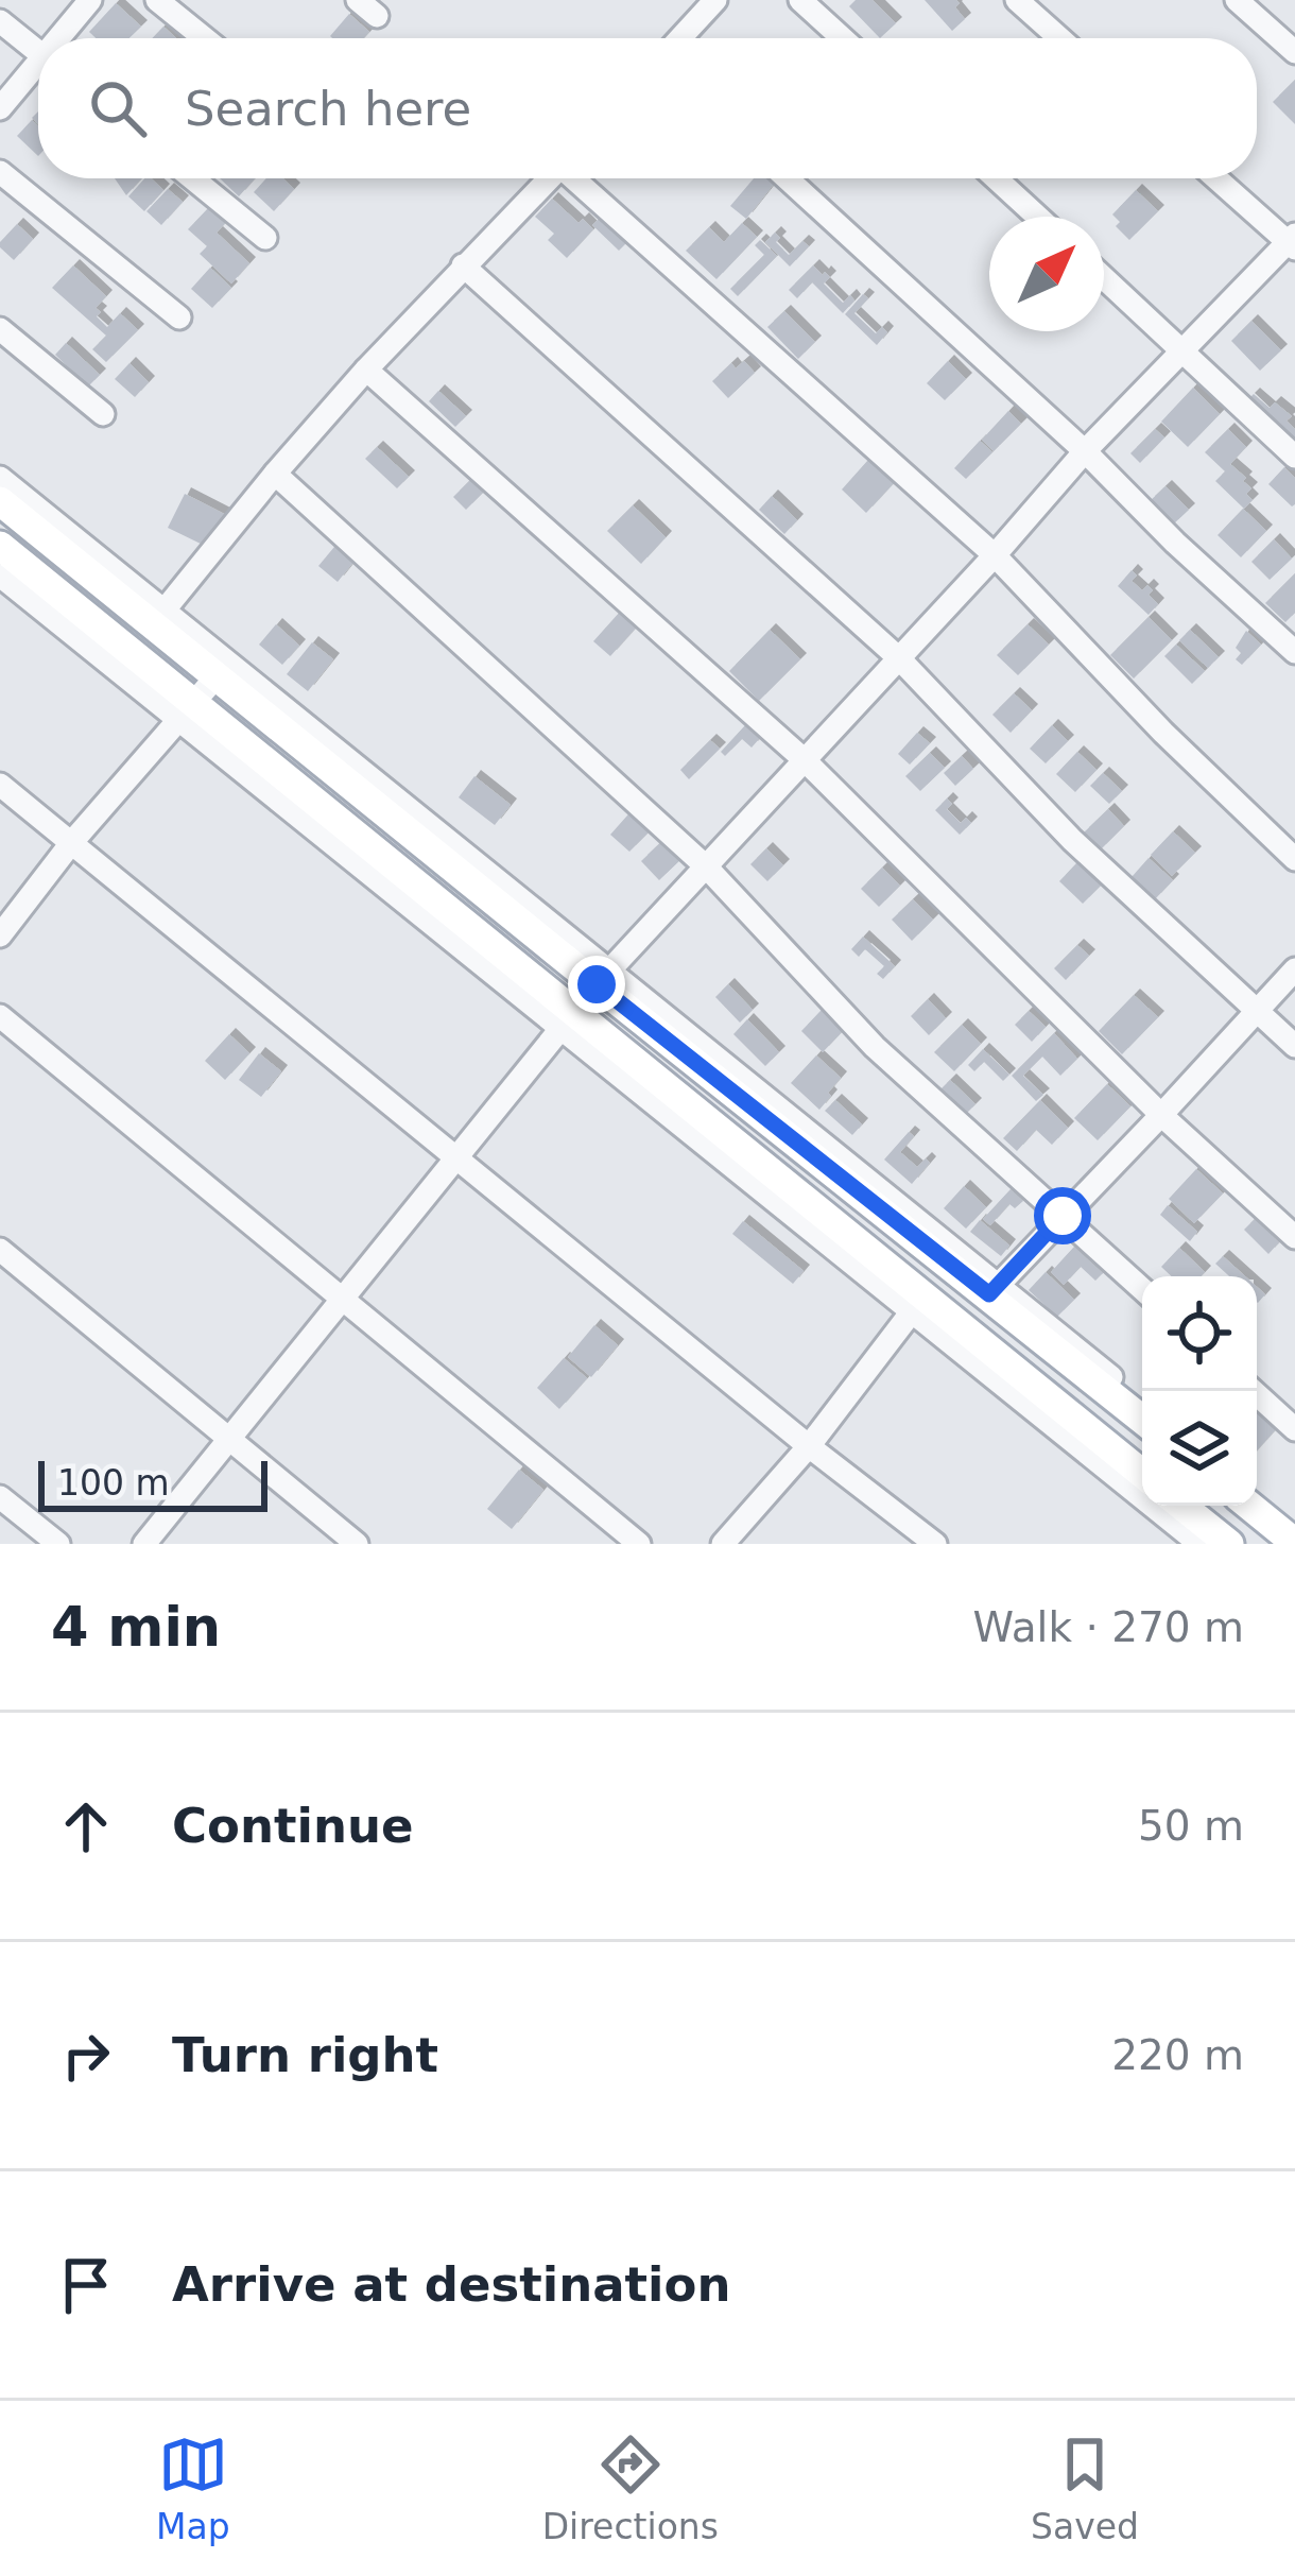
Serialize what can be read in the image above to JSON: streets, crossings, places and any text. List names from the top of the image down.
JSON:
{
  "scale_bar": "100 m",
  "north": "top right",
  "page": {
    "search": "Search here",
    "scale": "100 m",
    "heading": ["4 min", "Walk · 270 m"],
    "list": [
      ["Continue", "50 m"],
      ["Turn right", "220 m"],
      "Arrive at destination"
    ],
    "nav": ["Map", "Directions", "Saved"]
  }
}
